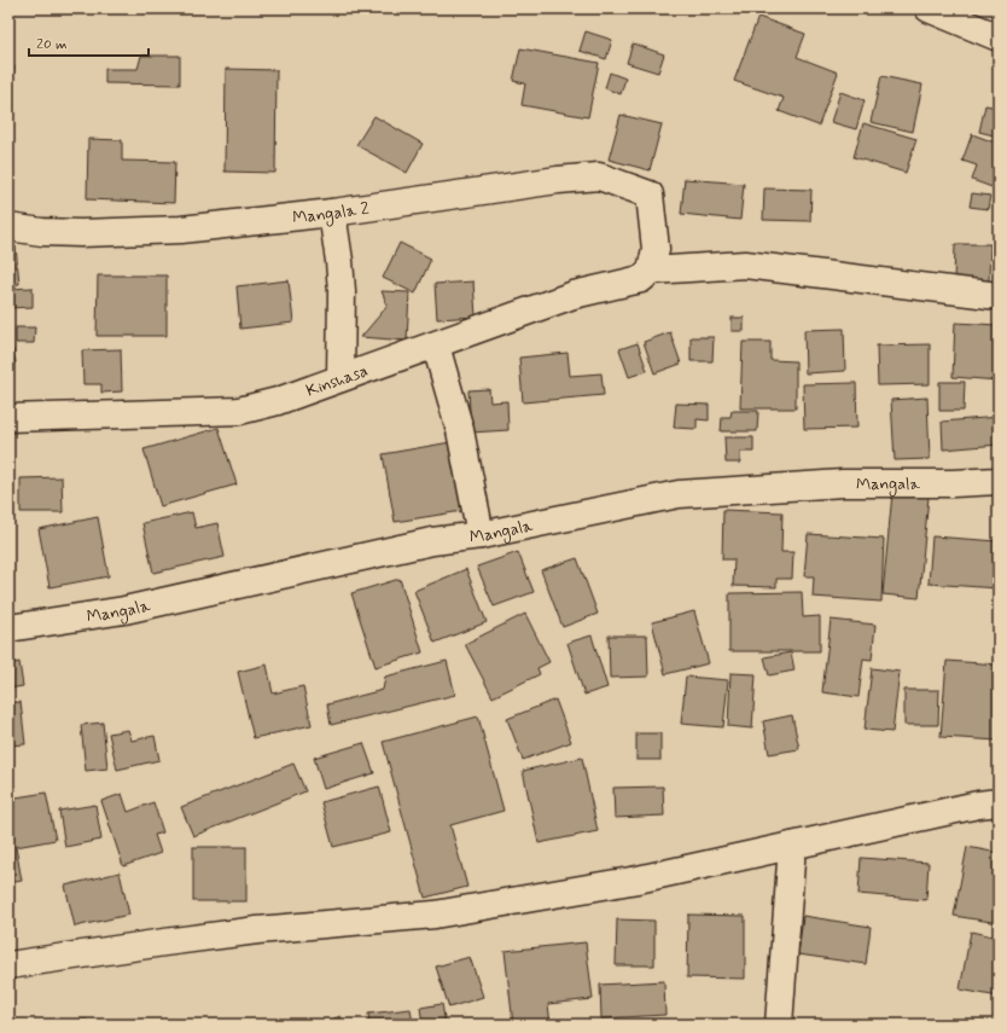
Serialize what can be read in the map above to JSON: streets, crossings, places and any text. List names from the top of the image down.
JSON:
{
  "streets": {
    "street": ["Mangala 2", "Kinshasa", "Mangala"]
  },
  "crossings": [
    ["Mangala 2", "Kinshasa"]
  ],
  "scale_bar": "20 m"
}
